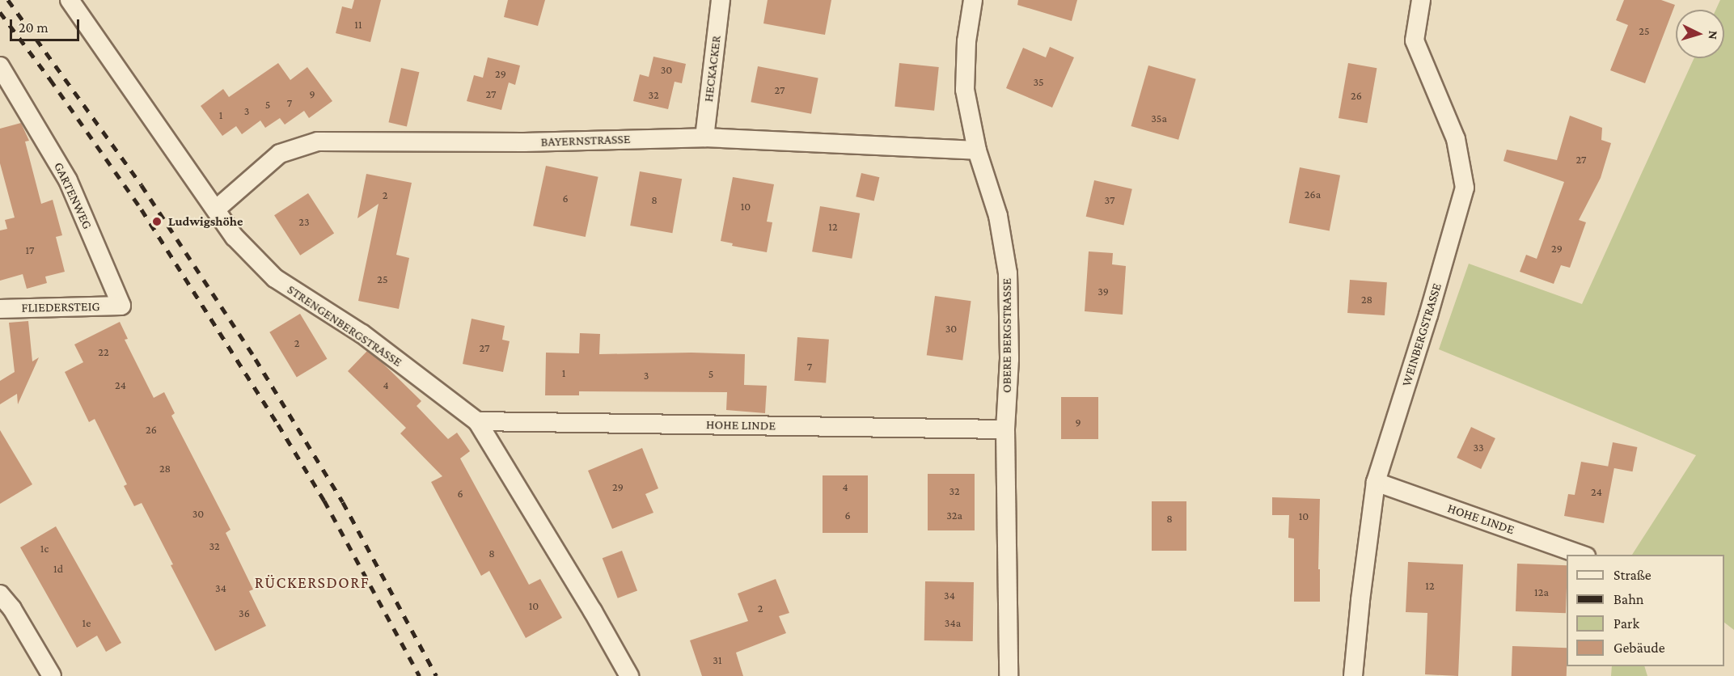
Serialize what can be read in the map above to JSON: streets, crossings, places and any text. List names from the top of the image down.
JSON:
{
  "streets": {
    "street": [
      "HECKACKER",
      "BAYERNSTRASSE",
      "GARTENWEG",
      "FLIEDERSTEIG",
      "STRENGENBERGSTRASSE",
      "WEINBERGSTRASSE",
      "OBERE BERGSTRASSE",
      "HOHE LINDE"
    ]
  },
  "crossings": [
    ["HECKACKER", "BAYERNSTRASSE"],
    ["BAYERNSTRASSE", "STRENGENBERGSTRASSE"],
    ["BAYERNSTRASSE", "OBERE BERGSTRASSE"],
    ["GARTENWEG", "FLIEDERSTEIG"],
    ["STRENGENBERGSTRASSE", "HOHE LINDE"],
    ["WEINBERGSTRASSE", "HOHE LINDE"],
    ["OBERE BERGSTRASSE", "HOHE LINDE"]
  ],
  "districts": ["RÜCKERSDORF"],
  "places": ["Ludwigshöhe"],
  "house_numbers": [
    "11",
    "25",
    "30",
    "29",
    "35",
    "27",
    "9",
    "27",
    "32",
    "26",
    "7",
    "5",
    "3",
    "1",
    "35a",
    "27",
    "26a",
    "2",
    "6",
    "8",
    "37",
    "10",
    "23",
    "12",
    "29",
    "17",
    "25",
    "39",
    "28",
    "30",
    "2",
    "27",
    "22",
    "7",
    "1",
    "5",
    "3",
    "24",
    "4",
    "9",
    "26",
    "33",
    "28",
    "29",
    "4",
    "32",
    "24",
    "6",
    "30",
    "6",
    "32a",
    "10",
    "8",
    "32",
    "1c",
    "8",
    "1d",
    "12",
    "34",
    "12a",
    "34",
    "10",
    "2",
    "36",
    "1e",
    "34a",
    "31"
  ],
  "legend": [
    "Straße",
    "Bahn",
    "Park",
    "Gebäude"
  ],
  "scale_bar": "20 m",
  "north": "right"
}
